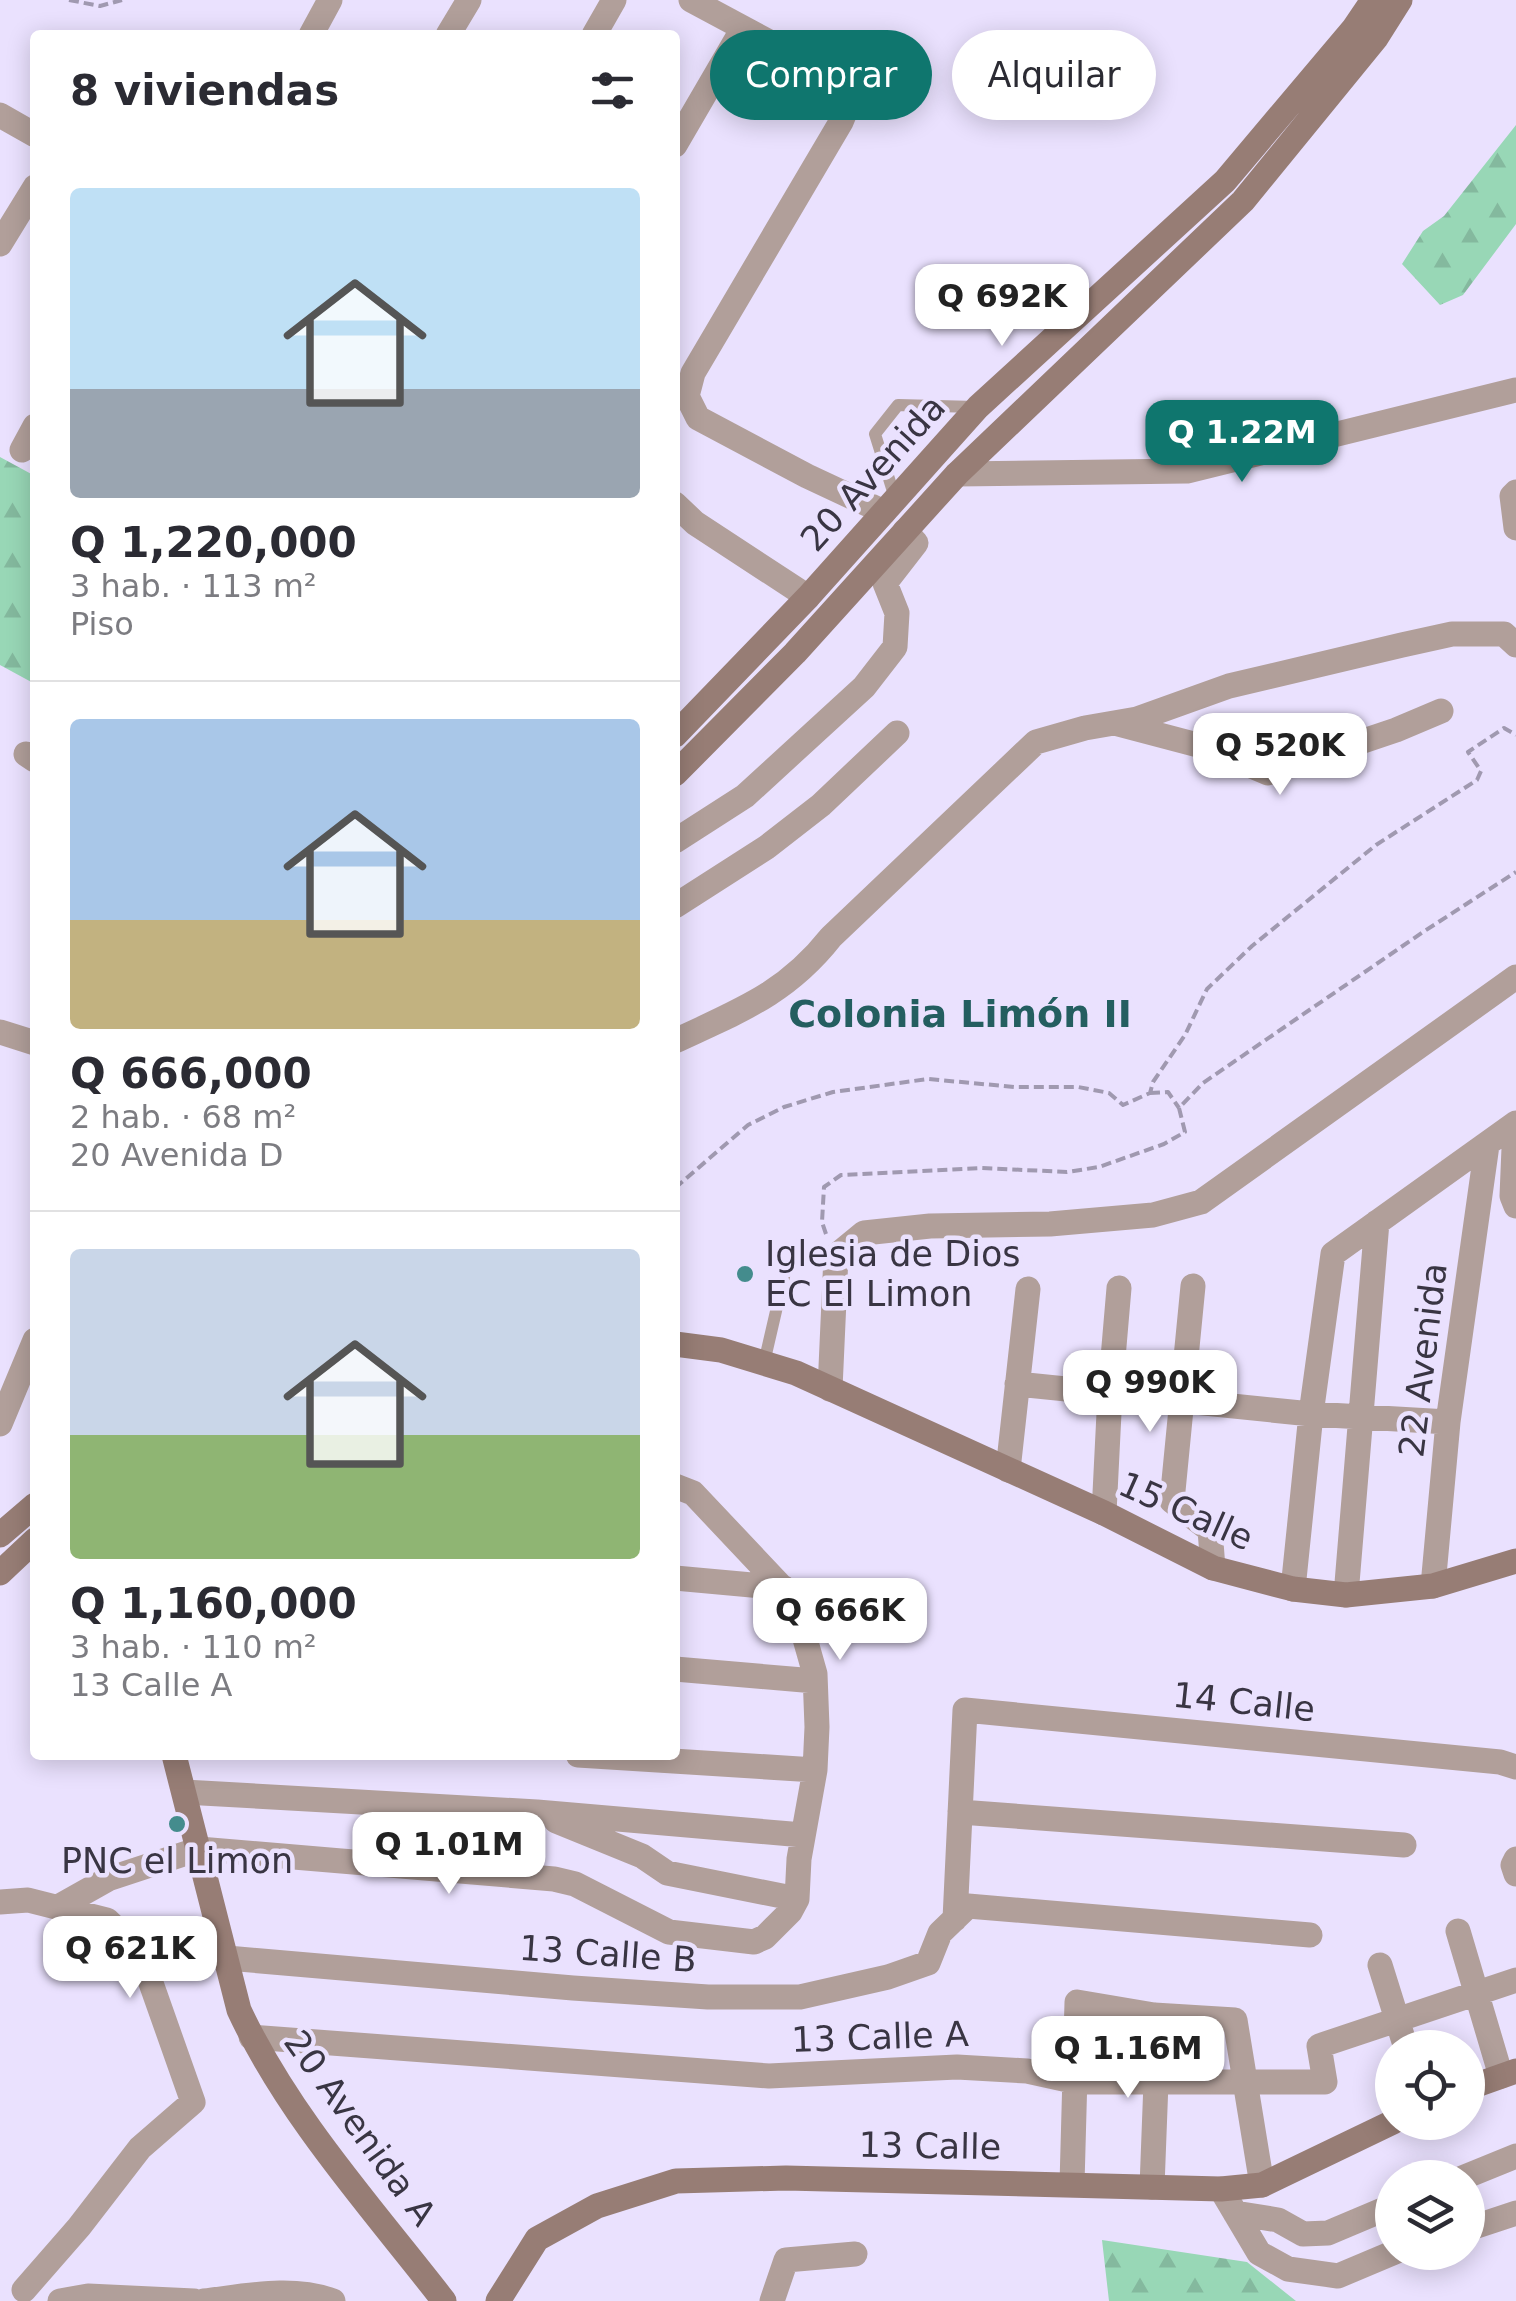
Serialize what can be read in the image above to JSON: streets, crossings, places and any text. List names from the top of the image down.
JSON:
{
  "streets": {
    "street": [
      "20 Avenida",
      "22 Avenida",
      "15 Calle",
      "14 Calle",
      "13 Calle B",
      "13 Calle A",
      "20 Avenida A",
      "13 Calle"
    ]
  },
  "crossings": [
    ["22 Avenida", "15 Calle"],
    ["13 Calle B", "20 Avenida A"],
    ["13 Calle A", "20 Avenida A"]
  ],
  "districts": ["Colonia Limón II"],
  "places": ["Iglesia de Dios EC El Limon", "PNC el Limon"],
  "page": {
    "chip": ["Comprar", "Alquilar"],
    "heading": "8 viviendas",
    "list": [
      {
        "name": "Q 1,220,000",
        "note": "3 hab. · 113 m² · Piso"
      },
      {
        "name": "Q 666,000",
        "note": "2 hab. · 68 m² · 20 Avenida D"
      },
      {
        "name": "Q 1,160,000",
        "note": "3 hab. · 110 m² · 13 Calle A"
      }
    ],
    "price": [
      "Q 692K",
      "Q 1.22M",
      "Q 520K",
      "Q 990K",
      "Q 666K",
      "Q 1.01M",
      "Q 621K",
      "Q 1.16M"
    ]
  }
}
